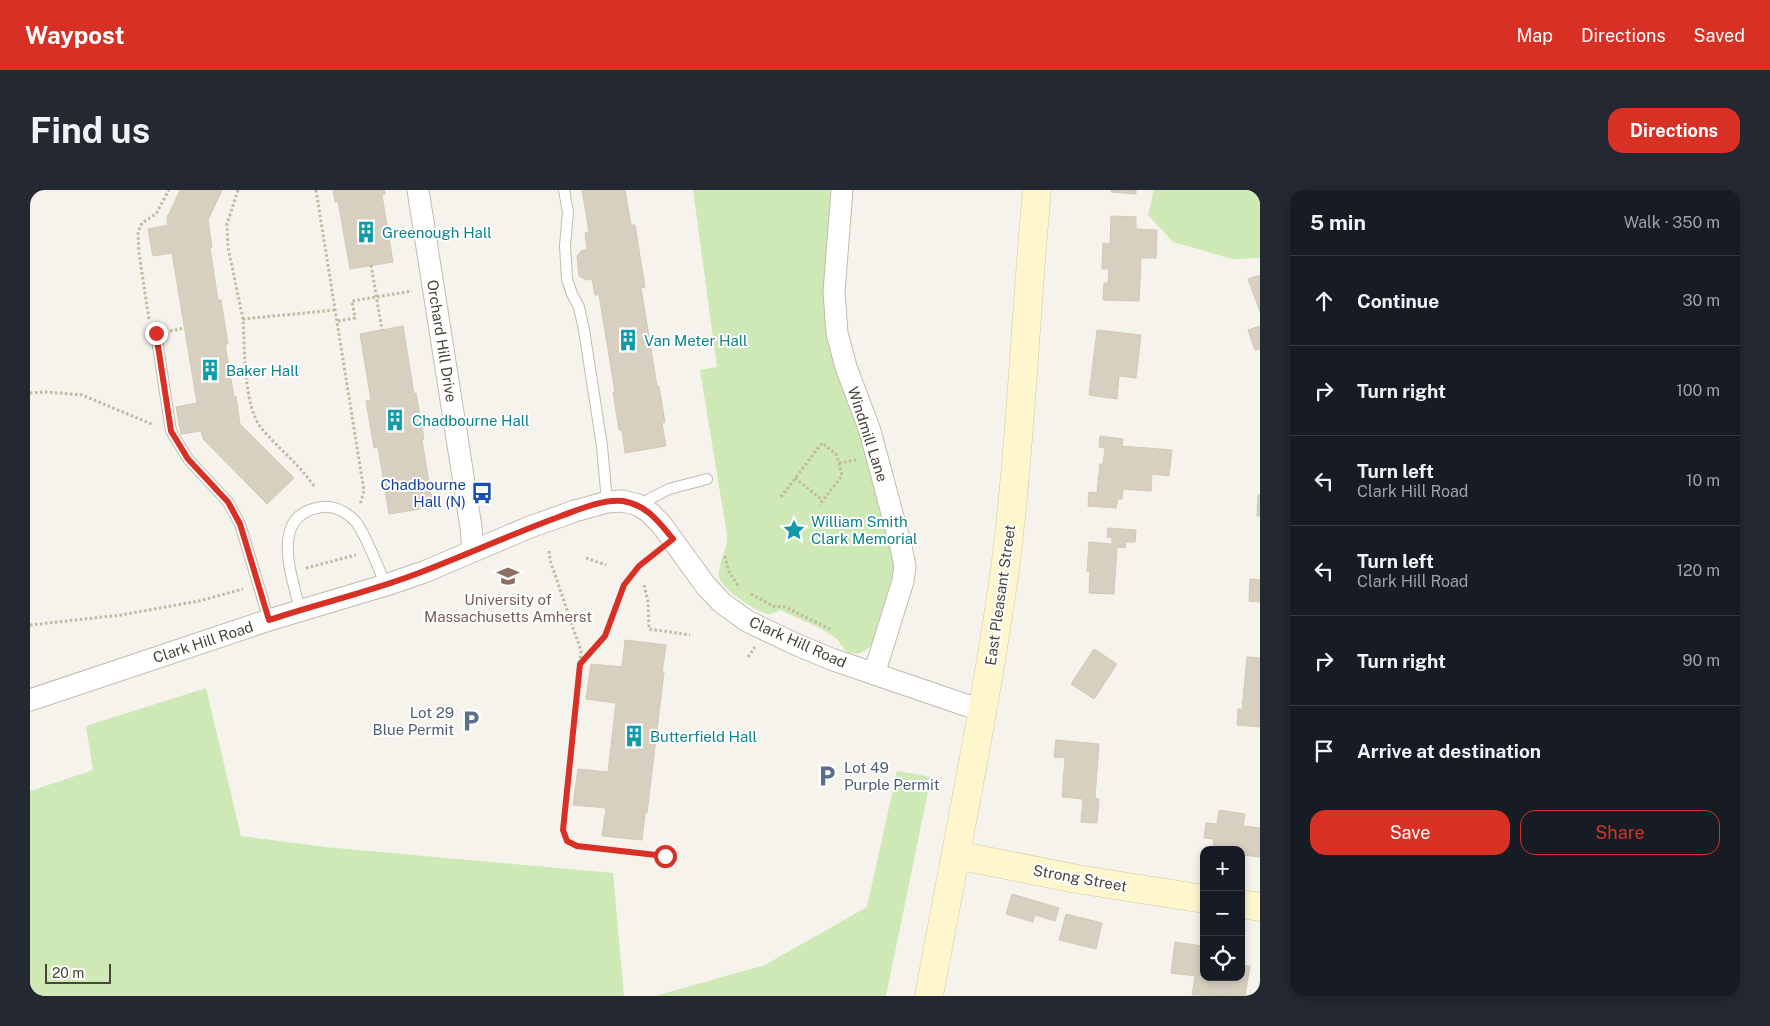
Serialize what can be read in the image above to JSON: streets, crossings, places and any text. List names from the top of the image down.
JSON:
{
  "streets": {
    "main road": ["East Pleasant Street", "Strong Street"],
    "street": ["Orchard Hill Drive", "Windmill Lane", "Clark Hill Road"]
  },
  "crossings": [
    ["Orchard Hill Drive", "Clark Hill Road"],
    ["Windmill Lane", "Clark Hill Road"],
    ["East Pleasant Street", "Clark Hill Road"],
    ["East Pleasant Street", "Strong Street"]
  ],
  "places": {
    "building": [
      "Greenough Hall",
      "Van Meter Hall",
      "Baker Hall",
      "Chadbourne Hall",
      "Butterfield Hall"
    ],
    "bus stop": ["Chadbourne Hall (N)"],
    "place": ["William Smith Clark Memorial"],
    "school or university": ["University of Massachusetts Amherst"],
    "parking": ["Lot 29 Blue Permit", "Lot 49 Purple Permit"]
  },
  "scale_bar": "20 m",
  "page": {
    "header": "Waypost",
    "nav": ["Map", "Directions", "Saved"],
    "buttons": [
      "Directions",
      ["Save", "Share"]
    ],
    "title": "Find us",
    "heading": ["5 min", "Walk · 350 m"],
    "list": [
      ["Continue", "30 m"],
      ["Turn right", "100 m"],
      ["Turn left", "Clark Hill Road", "10 m"],
      ["Turn left", "Clark Hill Road", "120 m"],
      ["Turn right", "90 m"],
      "Arrive at destination"
    ],
    "map_buttons": ["+", "−"],
    "scale": "20 m"
  }
}
